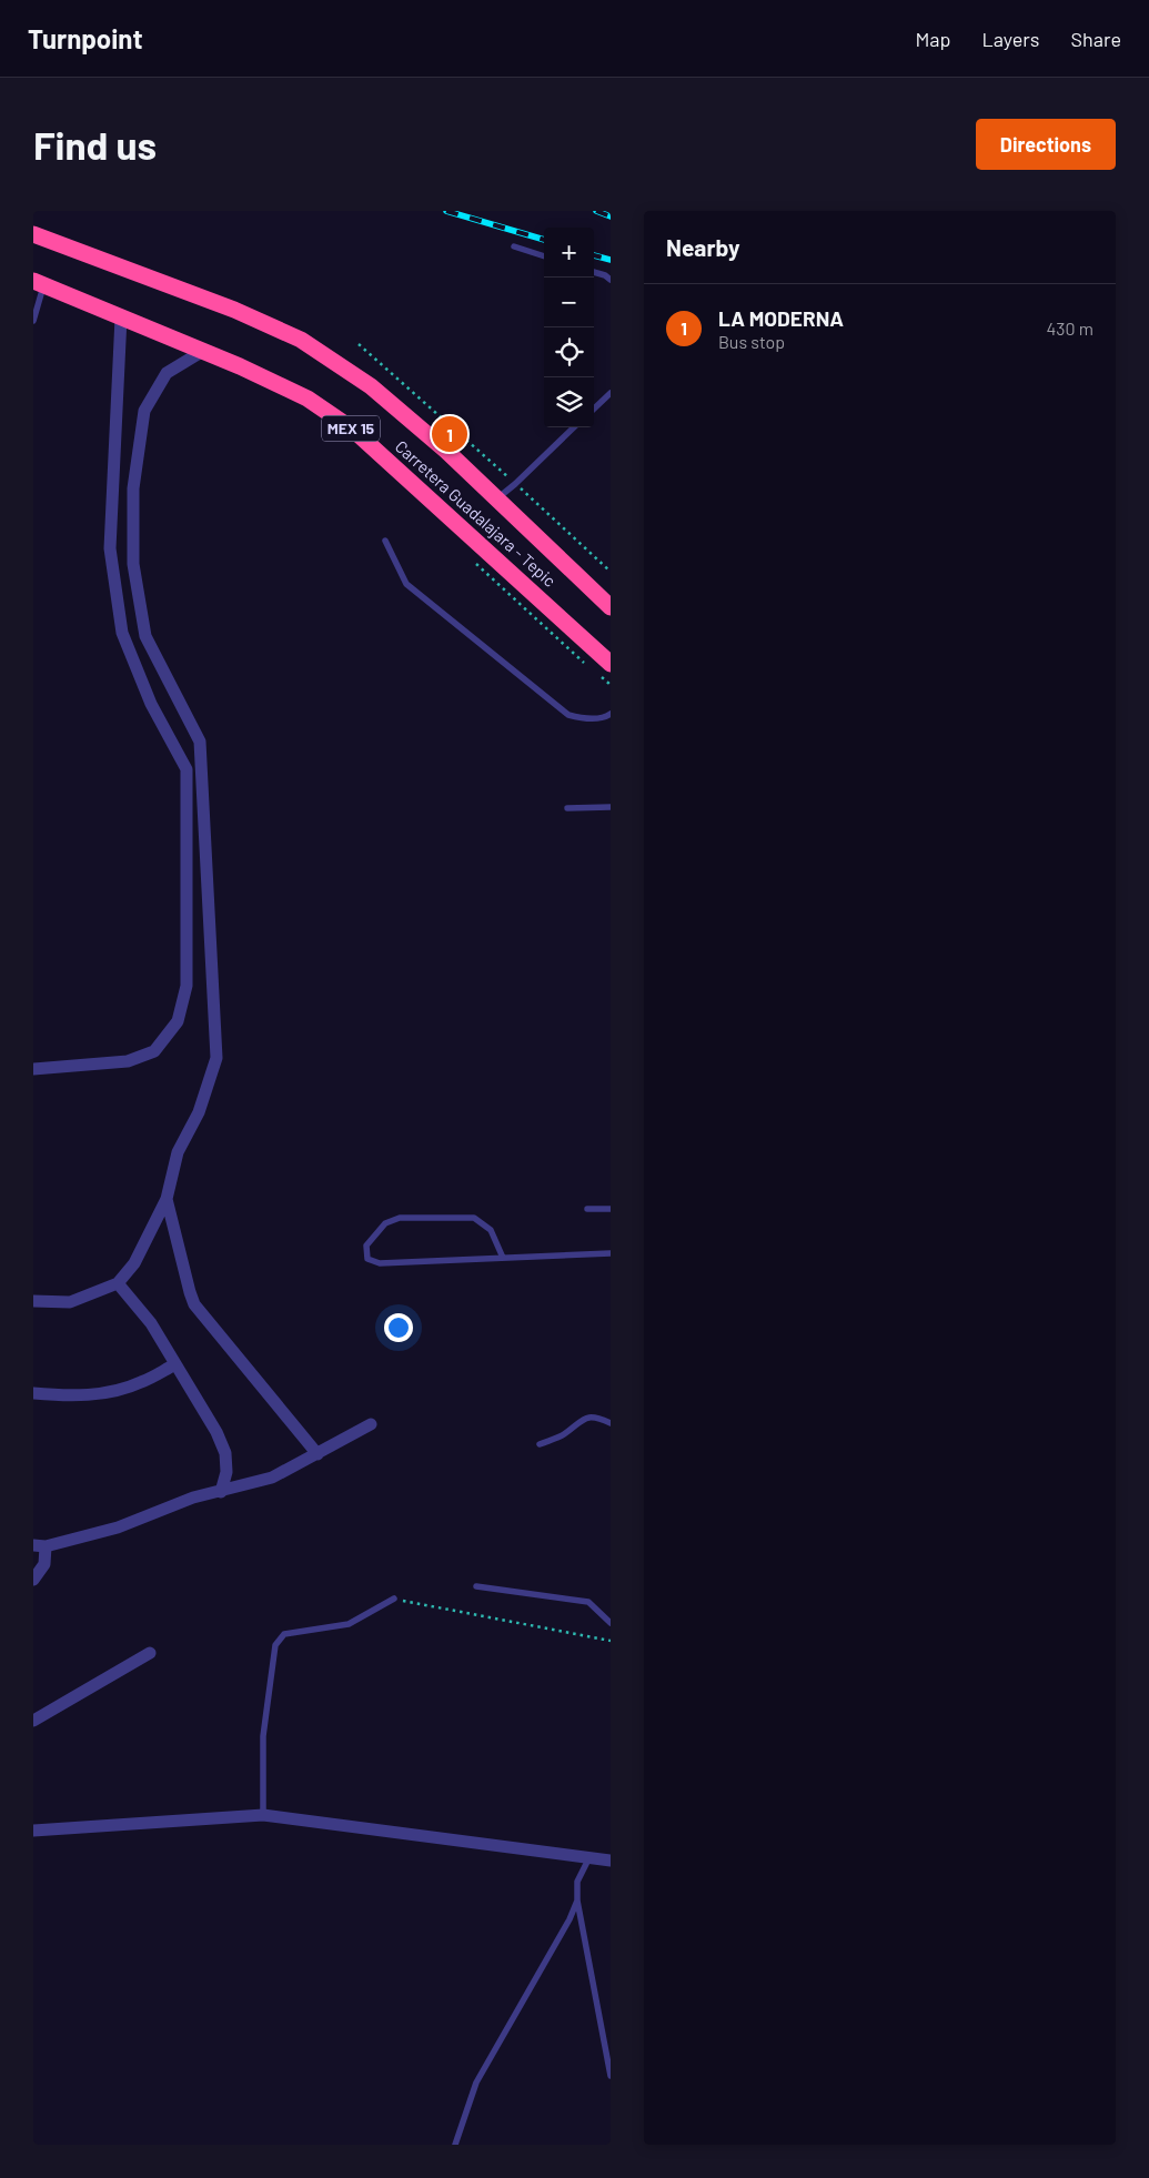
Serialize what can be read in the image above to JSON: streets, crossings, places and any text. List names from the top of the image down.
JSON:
{
  "streets": {
    "highway": ["MEX 15", "Carretera Guadalajara - Tepic"]
  },
  "page": {
    "header": "Turnpoint",
    "nav": ["Map", "Layers", "Share"],
    "buttons": "Directions",
    "title": "Find us",
    "heading": "Nearby",
    "map_buttons": ["+", "−"],
    "list": [
      {
        "mark": "1",
        "name": "LA MODERNA",
        "note": "Bus stop",
        "value": "430 m"
      }
    ],
    "pins": "1"
  }
}
